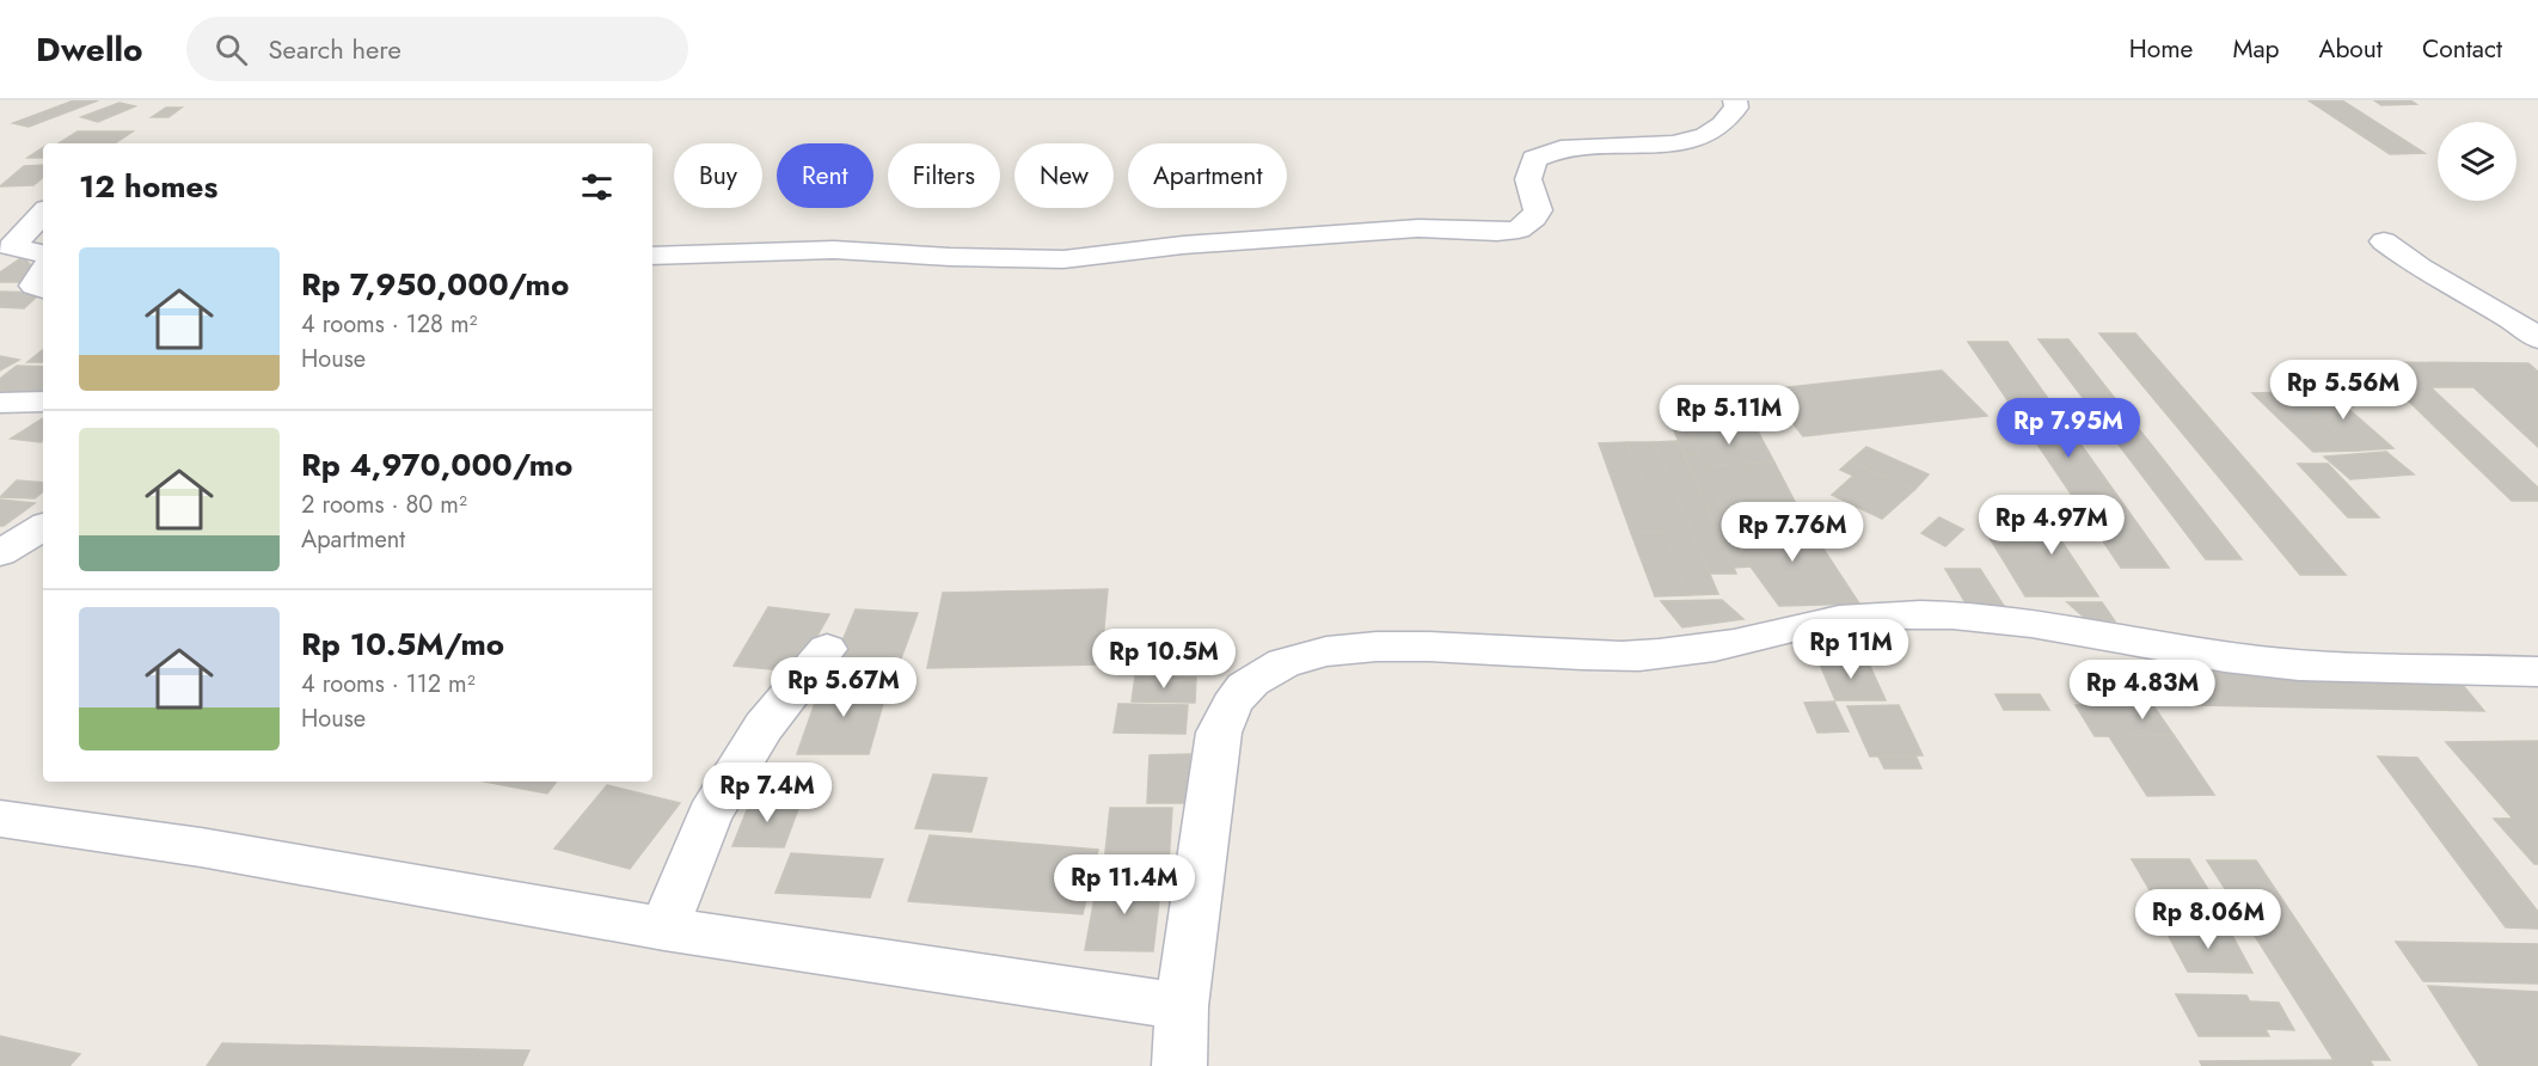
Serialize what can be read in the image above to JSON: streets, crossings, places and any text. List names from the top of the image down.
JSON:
{
  "page": {
    "header": "Dwello",
    "search": "Search here",
    "nav": [
      "Home",
      "Map",
      "About",
      "Contact"
    ],
    "chip": [
      "Buy",
      "Rent",
      "Filters",
      "New",
      "Apartment"
    ],
    "heading": "12 homes",
    "list": [
      {
        "name": "Rp 7,950,000/mo",
        "note": "4 rooms · 128 m² · House"
      },
      {
        "name": "Rp 4,970,000/mo",
        "note": "2 rooms · 80 m² · Apartment"
      },
      {
        "name": "Rp 10.5M/mo",
        "note": "4 rooms · 112 m² · House"
      }
    ],
    "price": [
      "Rp 5.56M",
      "Rp 5.11M",
      "Rp 7.95M",
      "Rp 4.97M",
      "Rp 7.76M",
      "Rp 11M",
      "Rp 10.5M",
      "Rp 5.67M",
      "Rp 4.83M",
      "Rp 7.4M",
      "Rp 11.4M",
      "Rp 8.06M"
    ]
  }
}
